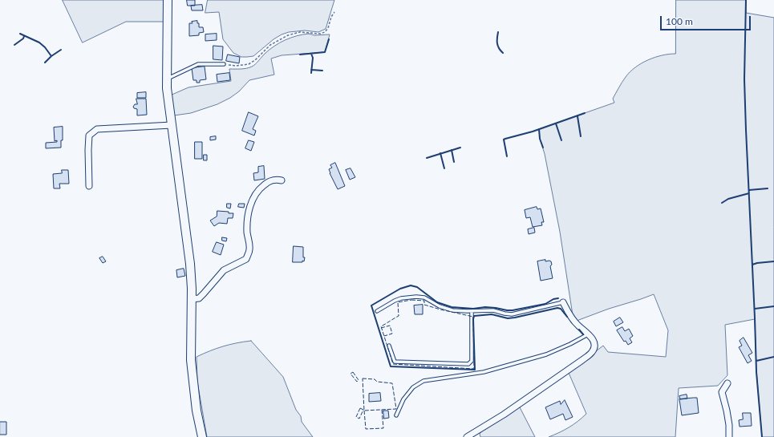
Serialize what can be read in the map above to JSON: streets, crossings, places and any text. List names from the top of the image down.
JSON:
{
  "scale_bar": "100 m"
}
